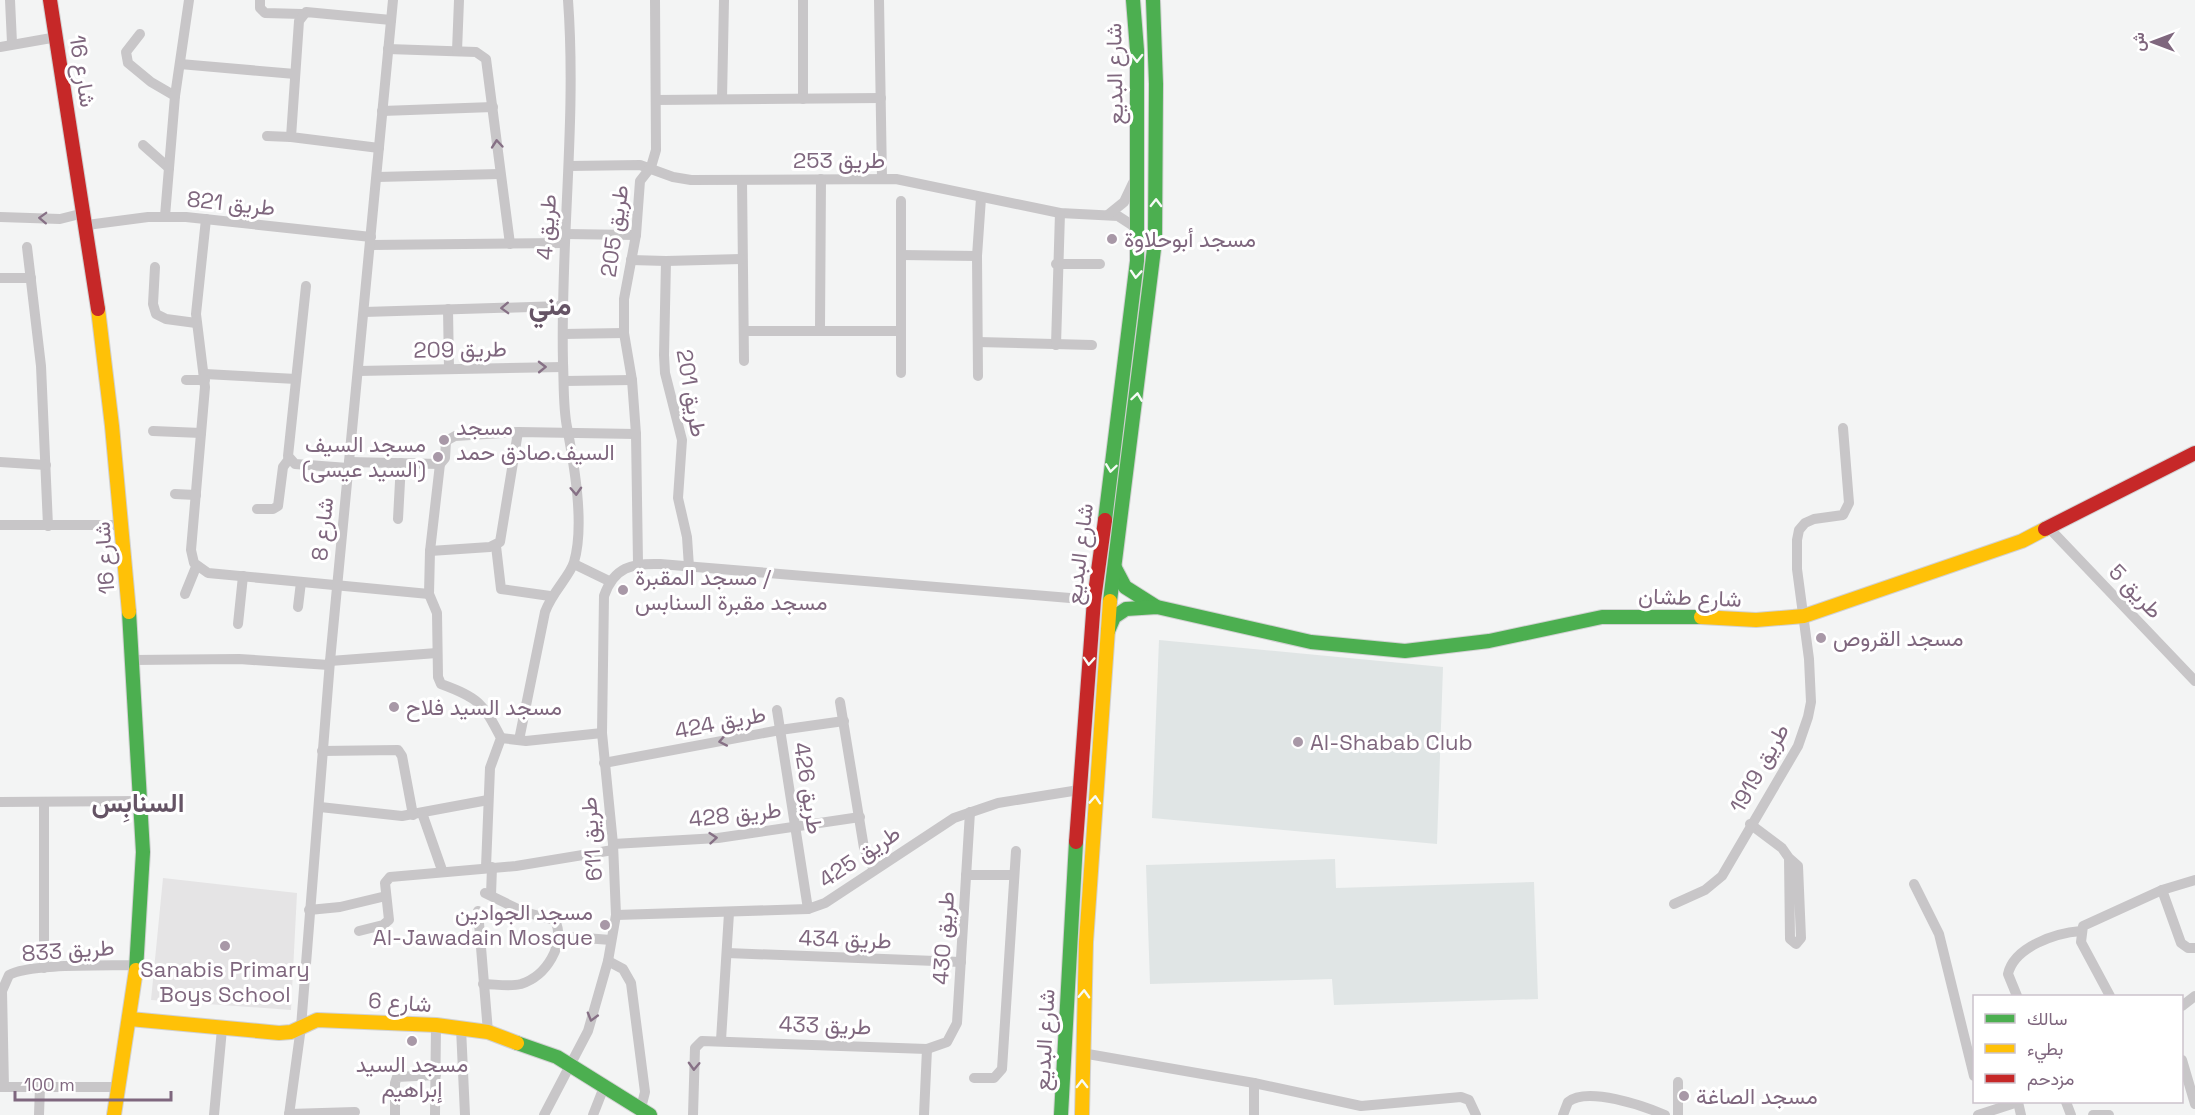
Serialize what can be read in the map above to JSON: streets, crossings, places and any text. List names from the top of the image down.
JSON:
{
  "streets": {
    "street": [
      "شارع 16",
      "شارع البديع",
      "طريق 253",
      "طريق 821",
      "طريق 4",
      "طريق 205",
      "طريق 209",
      "طريق 201",
      "شارع 8",
      "طريق 5",
      "شارع طشان",
      "طريق 424",
      "طريق 1919",
      "طريق 426",
      "طريق 428",
      "طريق 611",
      "طريق 425",
      "طريق 430",
      "طريق 434",
      "طريق 833",
      "شارع 6",
      "طريق 433"
    ]
  },
  "crossings": [
    ["شارع 16", "طريق 821"],
    ["شارع 16", "طريق 833"],
    ["شارع 16", "شارع 6"],
    ["شارع البديع", "طريق 253"],
    ["شارع البديع", "طريق 425"],
    ["طريق 253", "طريق 4"],
    ["طريق 253", "طريق 205"],
    ["طريق 821", "طريق 4"],
    ["طريق 821", "طريق 205"],
    ["طريق 821", "شارع 8"],
    ["طريق 4", "طريق 209"],
    ["طريق 209", "شارع 8"],
    ["شارع 8", "شارع 6"],
    ["طريق 5", "شارع طشان"],
    ["شارع طشان", "طريق 1919"],
    ["طريق 424", "طريق 426"],
    ["طريق 424", "طريق 611"],
    ["طريق 426", "طريق 428"],
    ["طريق 426", "طريق 425"],
    ["طريق 428", "طريق 611"],
    ["طريق 611", "طريق 425"],
    ["طريق 611", "شارع 6"],
    ["طريق 425", "طريق 430"],
    ["طريق 430", "طريق 434"],
    ["طريق 430", "طريق 433"]
  ],
  "one_way": ["طريق 424", "طريق 428"],
  "districts": ["مني", "السنابِس"],
  "places": [
    "مسجد أبوحلاوة",
    "مسجد السيف.صادق حمد",
    "مسجد السيف (السيد عيسى)",
    "مسجد المقبرة / مسجد مقبرة السنابس",
    "مسجد القروص",
    "مسجد السيد فلاح",
    "Al-Shabab Club",
    "مسجد الجوادين Al-Jawadain Mosque",
    "Sanabis Primary Boys School",
    "مسجد السيد إبراهيم",
    "مسجد الصاغة"
  ],
  "legend": ["سالك", "بطيء", "مزدحم"],
  "scale_bar": "100 m",
  "north": "left"
}
